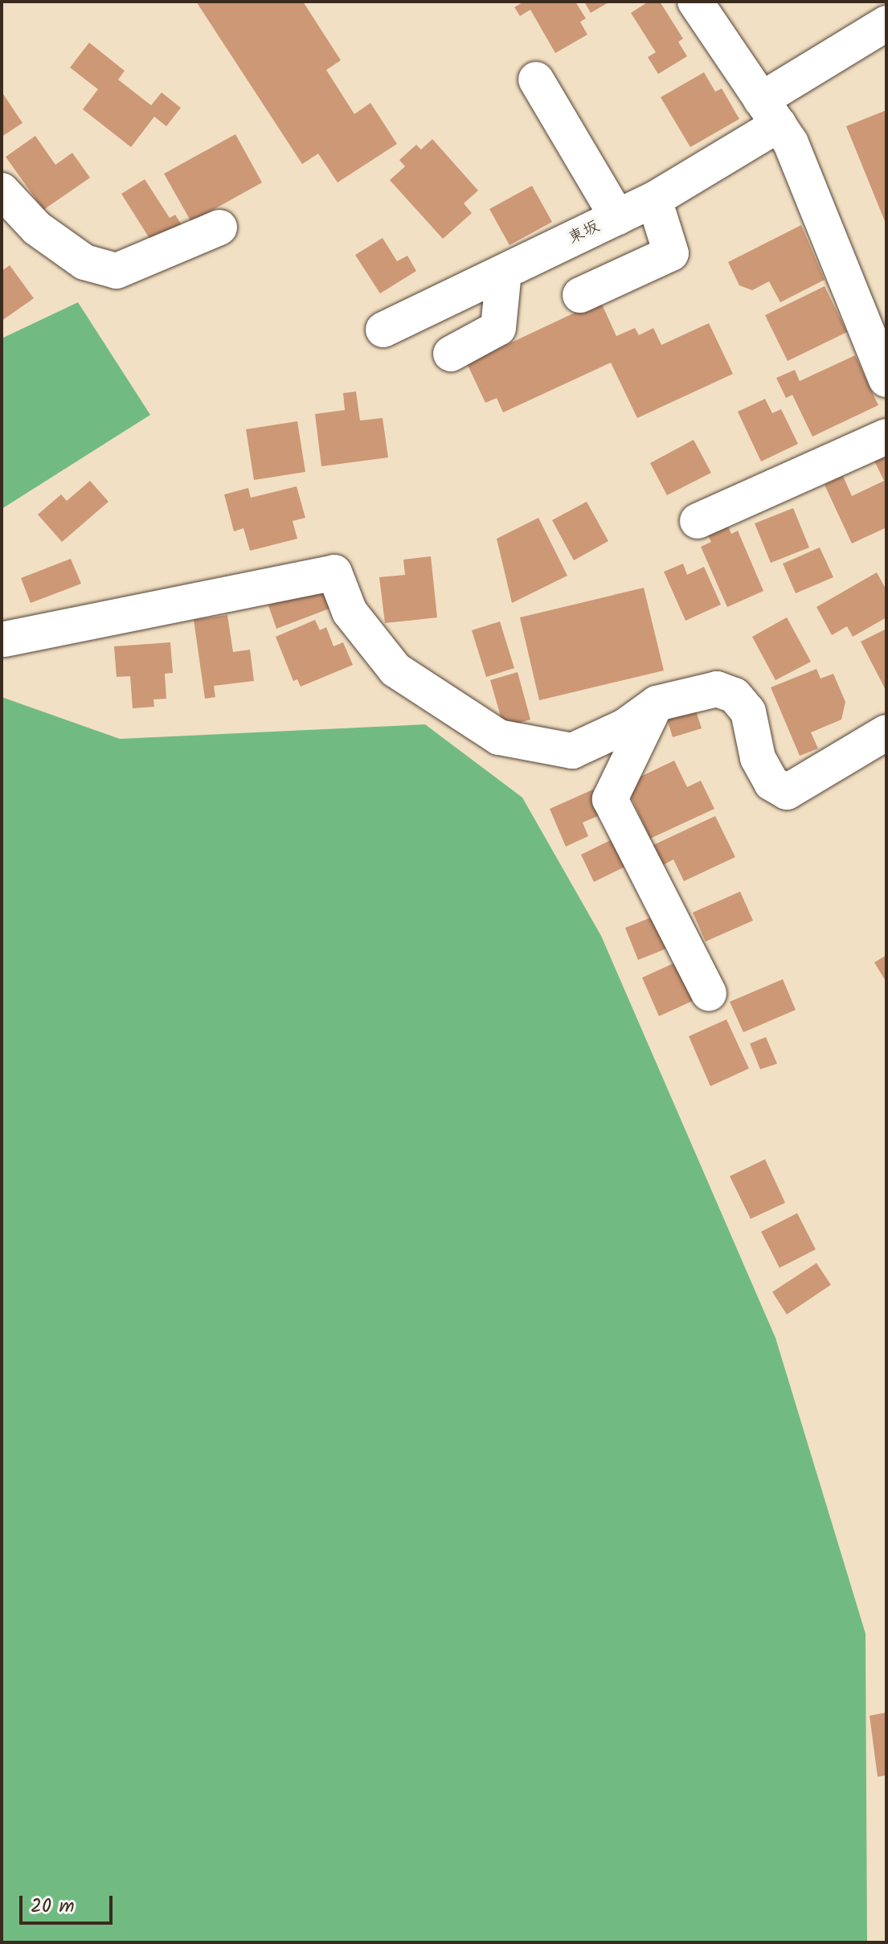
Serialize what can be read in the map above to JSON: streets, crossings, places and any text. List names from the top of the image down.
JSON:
{
  "streets": {
    "street": ["東坂"]
  },
  "scale_bar": "20 m"
}
